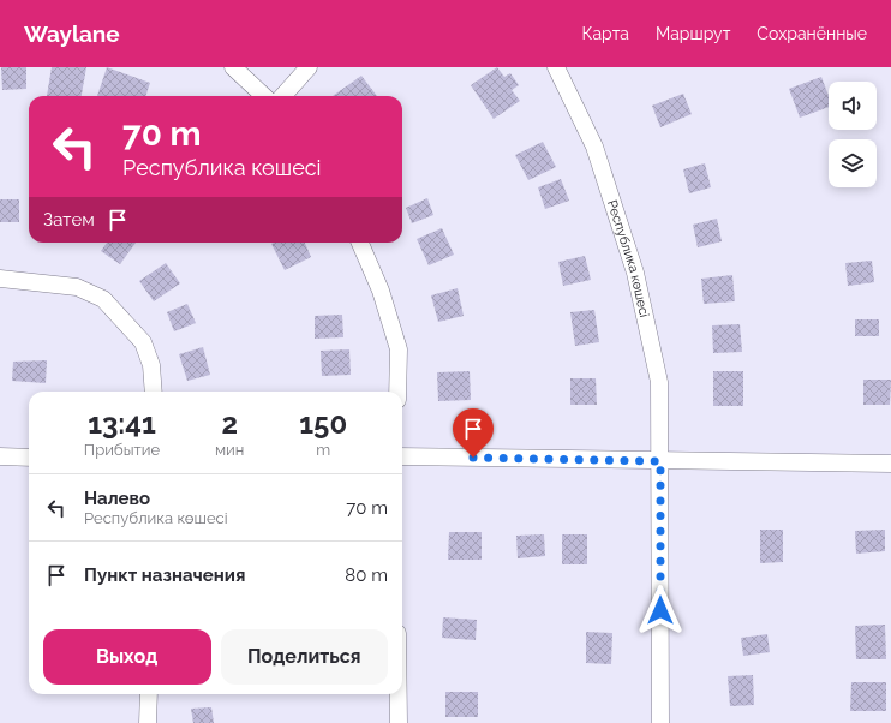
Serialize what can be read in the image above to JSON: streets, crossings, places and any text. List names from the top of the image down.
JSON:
{
  "streets": {
    "street": ["Республика көшесі"]
  },
  "page": {
    "header": "Waylane",
    "nav": ["Карта", "Маршрут", "Сохранённые"],
    "turn": ["70 m", "Республика көшесі"],
    "then": "Затем",
    "eta": [
      "13:41",
      "Прибытие",
      "2",
      "мин",
      "150",
      "m"
    ],
    "list": [
      {
        "name": "Налево",
        "note": "Республика көшесі",
        "value": "70 m"
      },
      {
        "name": "Пункт назначения",
        "value": "80 m"
      }
    ],
    "buttons": ["Выход", "Поделиться"]
  }
}
